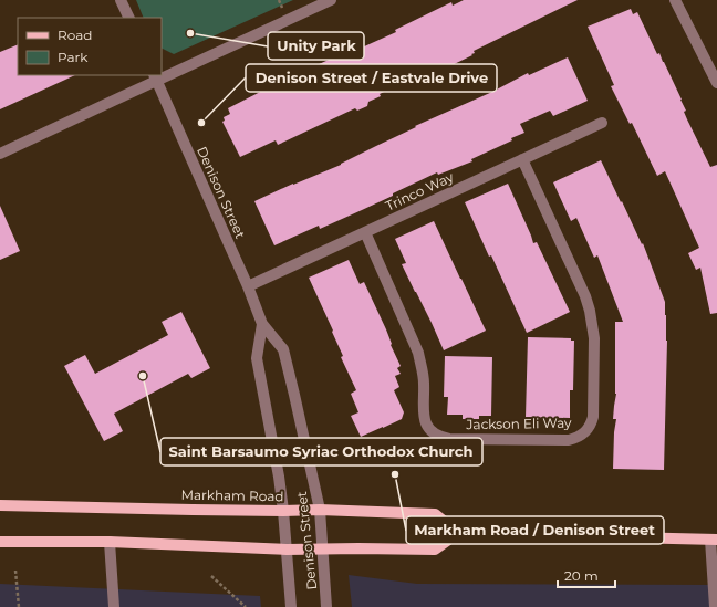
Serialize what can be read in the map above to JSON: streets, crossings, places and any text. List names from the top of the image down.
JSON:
{
  "streets": {
    "main road": ["Markham Road"],
    "street": ["Trinco Way", "Denison Street", "Jackson Eli Way"]
  },
  "crossings": [
    ["Trinco Way", "Denison Street"],
    ["Trinco Way", "Jackson Eli Way"],
    ["Denison Street", "Markham Road"]
  ],
  "places": [
    "Unity Park",
    "Denison Street / Eastvale Drive",
    "Saint Barsaumo Syriac Orthodox Church",
    "Markham Road / Denison Street"
  ],
  "legend": ["Road", "Park"],
  "scale_bar": "20 m"
}
